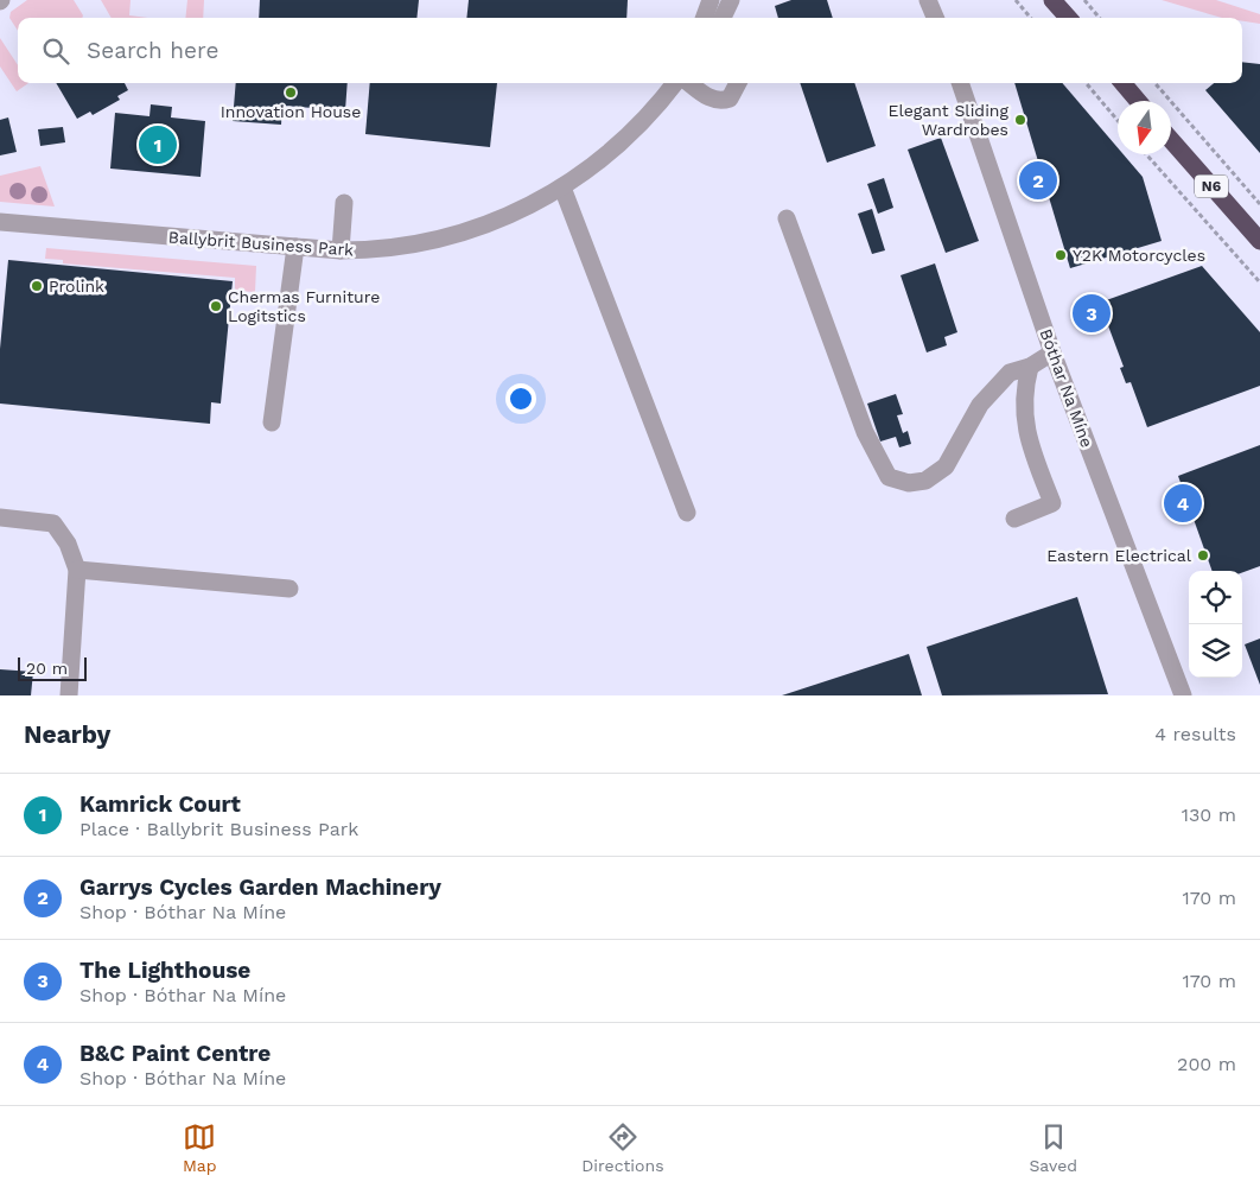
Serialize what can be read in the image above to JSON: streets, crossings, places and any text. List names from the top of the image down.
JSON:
{
  "streets": {
    "highway": ["N6"],
    "street": ["Ballybrit Business Park", "Bóthar Na Míne"]
  },
  "places": [
    "Innovation House",
    "Elegant Sliding Wardrobes",
    "Y2K Motorcycles",
    "Prolink",
    "Chermas Furniture Logitstics",
    "Eastern Electrical"
  ],
  "scale_bar": "20 m",
  "north": "bottom",
  "page": {
    "search": "Search here",
    "pins": [
      "1",
      "2",
      "3",
      "4"
    ],
    "scale": "20 m",
    "heading": ["Nearby", "4 results"],
    "list": [
      {
        "mark": "1",
        "name": "Kamrick Court",
        "note": "Place · Ballybrit Business Park",
        "value": "130 m"
      },
      {
        "mark": "2",
        "name": "Garrys Cycles Garden Machinery",
        "note": "Shop · Bóthar Na Míne",
        "value": "170 m"
      },
      {
        "mark": "3",
        "name": "The Lighthouse",
        "note": "Shop · Bóthar Na Míne",
        "value": "170 m"
      },
      {
        "mark": "4",
        "name": "B&C Paint Centre",
        "note": "Shop · Bóthar Na Míne",
        "value": "200 m"
      }
    ],
    "nav": ["Map", "Directions", "Saved"]
  }
}
